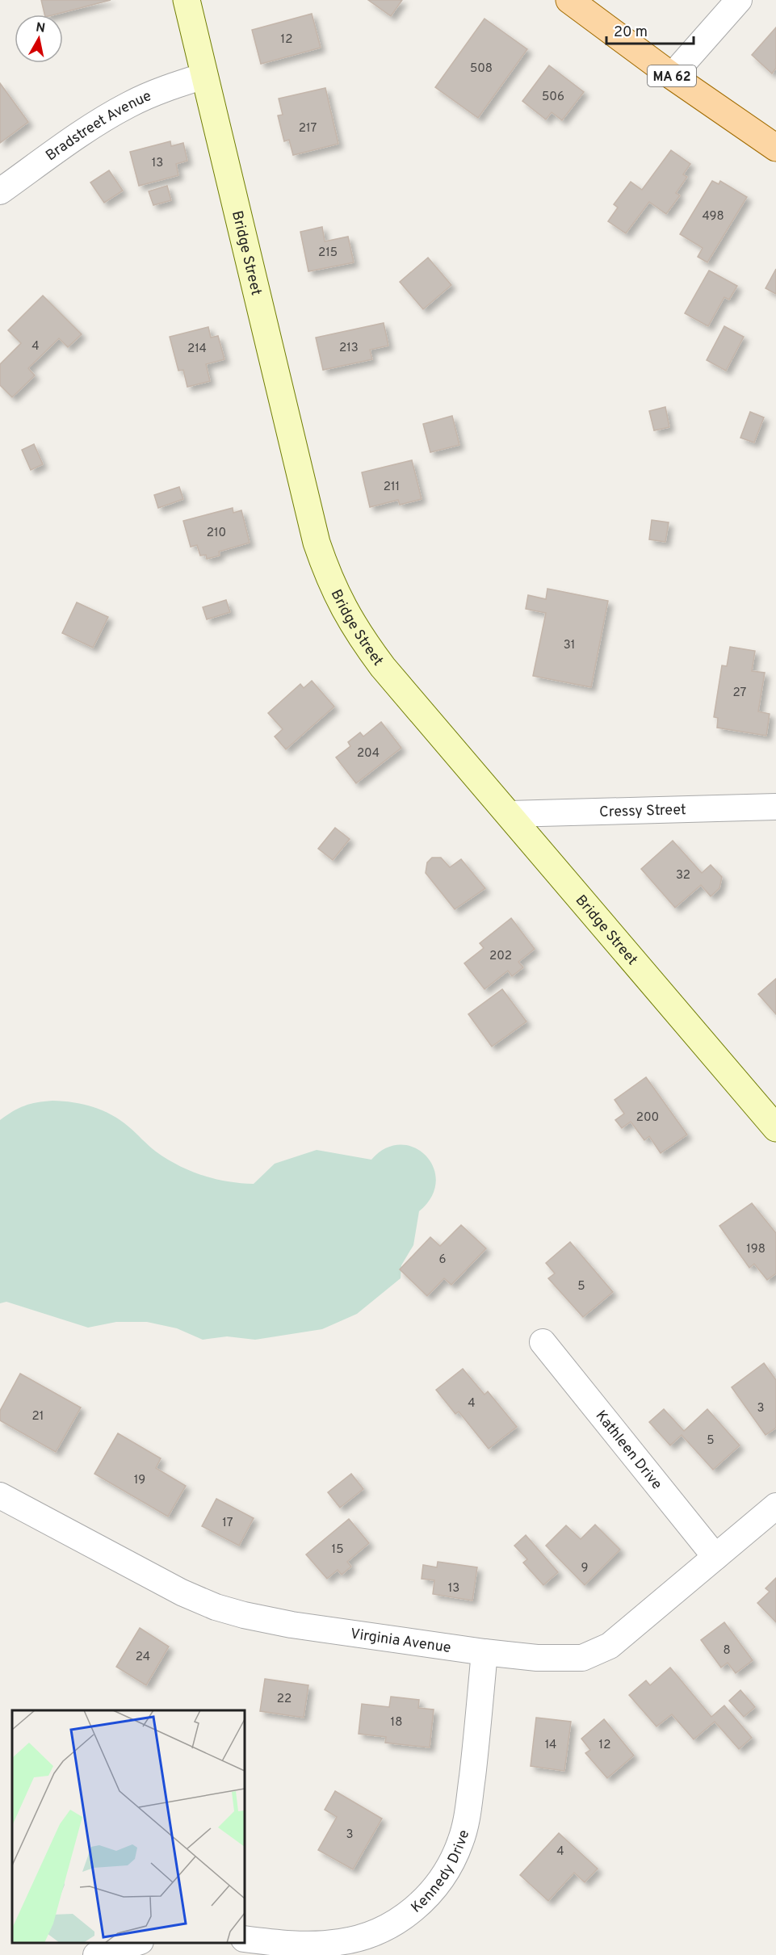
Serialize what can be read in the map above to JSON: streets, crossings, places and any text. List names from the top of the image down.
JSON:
{
  "streets": {
    "main road": ["MA 62", "Bridge Street"],
    "street": [
      "Bradstreet Avenue",
      "Cressy Street",
      "Kathleen Drive",
      "Virginia Avenue",
      "Kennedy Drive"
    ]
  },
  "crossings": [
    ["Bradstreet Avenue", "Bridge Street"],
    ["Bridge Street", "Cressy Street"],
    ["Kathleen Drive", "Virginia Avenue"],
    ["Virginia Avenue", "Kennedy Drive"]
  ],
  "house_numbers": [
    "12",
    "508",
    "506",
    "217",
    "13",
    "498",
    "215",
    "4",
    "213",
    "214",
    "211",
    "210",
    "31",
    "27",
    "204",
    "32",
    "202",
    "200",
    "198",
    "6",
    "5",
    "4",
    "3",
    "21",
    "5",
    "19",
    "17",
    "15",
    "9",
    "13",
    "8",
    "24",
    "22",
    "18",
    "14",
    "12",
    "3",
    "4"
  ],
  "scale_bar": "20 m",
  "north": "top"
}
